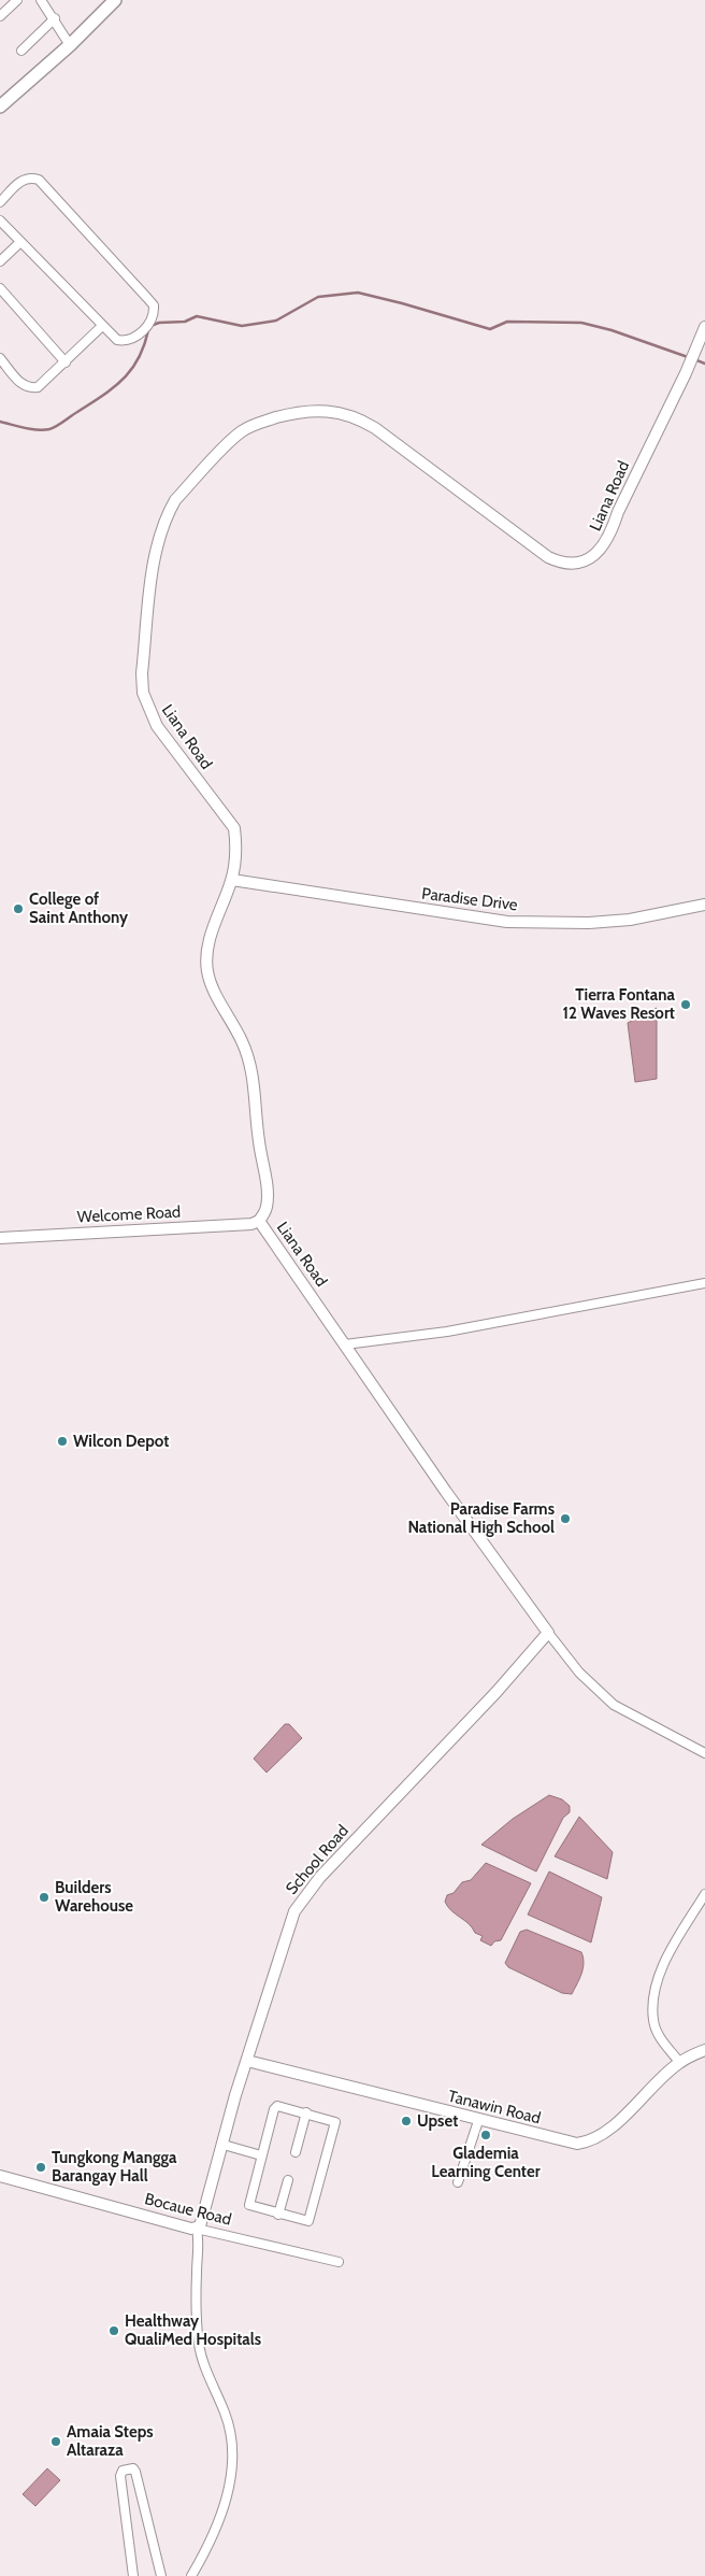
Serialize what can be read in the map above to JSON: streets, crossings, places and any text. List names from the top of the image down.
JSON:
{
  "streets": {
    "street": [
      "Liana Road",
      "Paradise Drive",
      "Welcome Road",
      "School Road",
      "Tanawin Road",
      "Bocaue Road"
    ]
  },
  "crossings": [
    ["Liana Road", "Paradise Drive"],
    ["Liana Road", "Welcome Road"],
    ["Liana Road", "School Road"],
    ["School Road", "Tanawin Road"],
    ["School Road", "Bocaue Road"]
  ],
  "places": [
    "College of Saint Anthony",
    "Tierra Fontana 12 Waves Resort",
    "Wilcon Depot",
    "Paradise Farms National High School",
    "Builders Warehouse",
    "Upset",
    "Glademia Learning Center",
    "Tungkong Mangga Barangay Hall",
    "Healthway QualiMed Hospitals",
    "Amaia Steps Altaraza"
  ]
}
